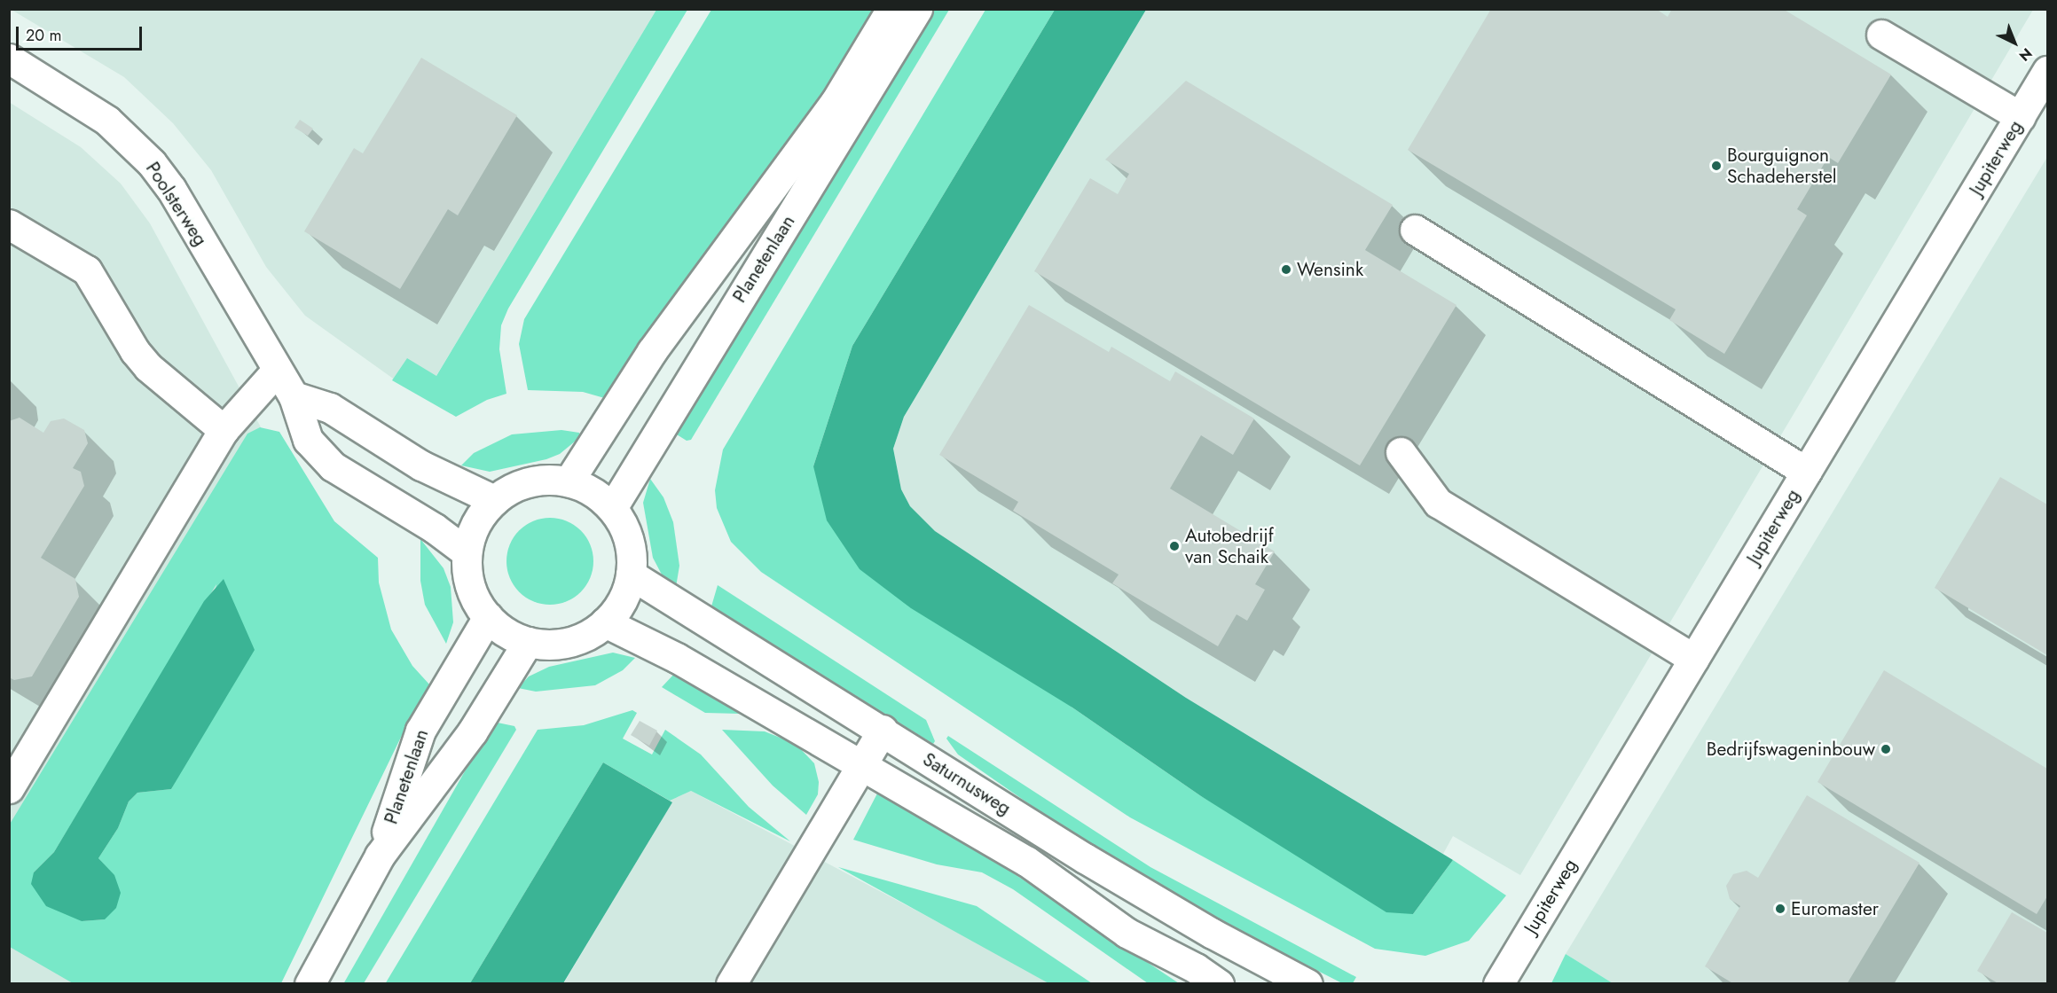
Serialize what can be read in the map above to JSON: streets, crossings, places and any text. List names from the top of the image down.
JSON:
{
  "streets": {
    "main road": [
      "Jupiterweg",
      "Poolsterweg",
      "Planetenlaan",
      "Saturnusweg"
    ]
  },
  "crossings": [
    ["Poolsterweg", "Planetenlaan"],
    ["Poolsterweg", "Saturnusweg"],
    ["Planetenlaan", "Saturnusweg"]
  ],
  "places": [
    "Bourguignon Schadeherstel",
    "Wensink",
    "Autobedrijf van Schaik",
    "Bedrijfswageninbouw",
    "Euromaster"
  ],
  "scale_bar": "20 m",
  "north": "bottom right"
}
